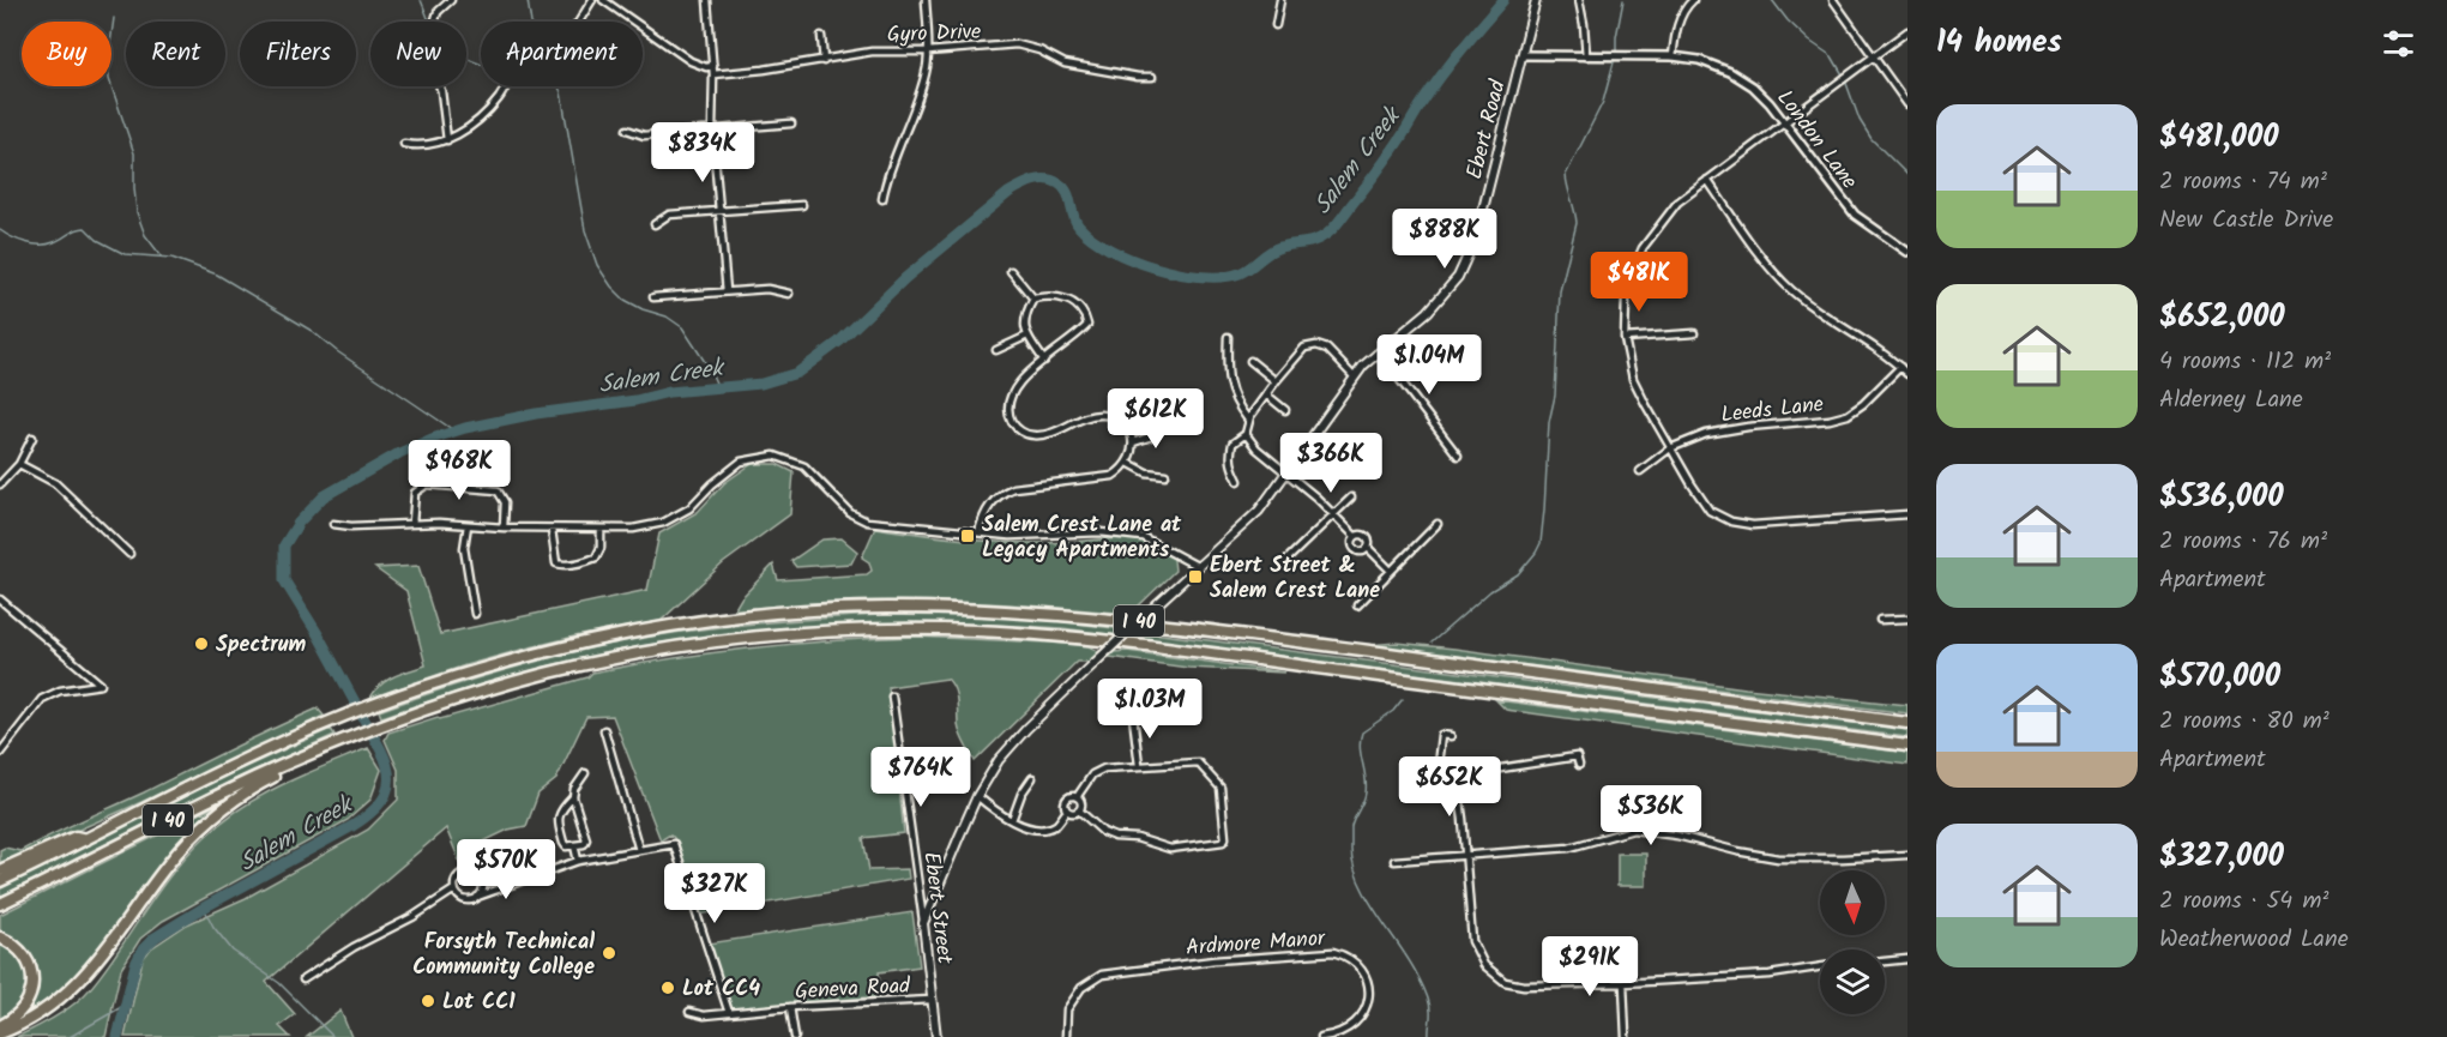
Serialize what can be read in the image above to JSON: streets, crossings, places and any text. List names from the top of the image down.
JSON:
{
  "streets": {
    "highway": ["I 40"],
    "main road": ["Ebert Road", "Ebert Street"],
    "street": [
      "Gyro Drive",
      "London Lane",
      "Leeds Lane",
      "Ardmore Manor",
      "Geneva Road"
    ]
  },
  "crossings": [
    ["Ebert Road", "London Lane"],
    ["Ebert Road", "Ebert Street"],
    ["Ebert Street", "Geneva Road"]
  ],
  "water": ["Salem Creek"],
  "places": {
    "transit": ["Salem Crest Lane at Legacy Apartments", "Ebert Street & Salem Crest Lane"],
    "other": [
      "Spectrum",
      "Forsyth Technical Community College",
      "Lot CC4",
      "Lot CC1"
    ]
  },
  "north": "bottom",
  "page": {
    "heading": "14 homes",
    "chip": [
      "Buy",
      "Rent",
      "Filters",
      "New",
      "Apartment"
    ],
    "list": [
      {
        "name": "$481,000",
        "note": "2 rooms · 74 m² · New Castle Drive"
      },
      {
        "name": "$652,000",
        "note": "4 rooms · 112 m² · Alderney Lane"
      },
      {
        "name": "$536,000",
        "note": "2 rooms · 76 m² · Apartment"
      },
      {
        "name": "$570,000",
        "note": "2 rooms · 80 m² · Apartment"
      },
      {
        "name": "$327,000",
        "note": "2 rooms · 54 m² · Weatherwood Lane"
      }
    ],
    "price": [
      "$834K",
      "$888K",
      "$481K",
      "$1.04M",
      "$612K",
      "$366K",
      "$968K",
      "$1.03M",
      "$764K",
      "$652K",
      "$536K",
      "$570K",
      "$327K",
      "$291K"
    ]
  }
}
